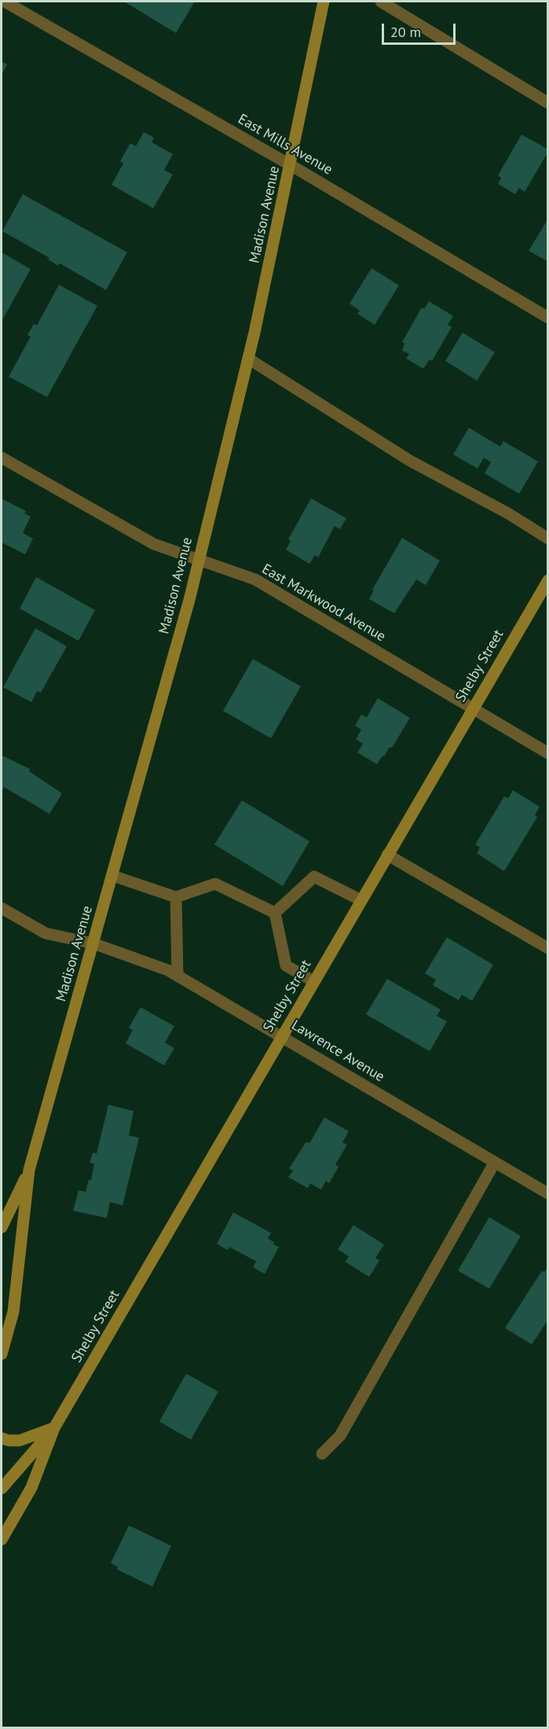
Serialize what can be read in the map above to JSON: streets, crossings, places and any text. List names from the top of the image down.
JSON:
{
  "streets": {
    "main road": ["Madison Avenue", "Shelby Street"],
    "street": ["East Mills Avenue", "East Markwood Avenue", "Lawrence Avenue"]
  },
  "crossings": [
    ["East Mills Avenue", "Madison Avenue"],
    ["Madison Avenue", "East Markwood Avenue"],
    ["Madison Avenue", "Lawrence Avenue"],
    ["East Markwood Avenue", "Shelby Street"],
    ["Shelby Street", "Lawrence Avenue"]
  ],
  "scale_bar": "20 m"
}
